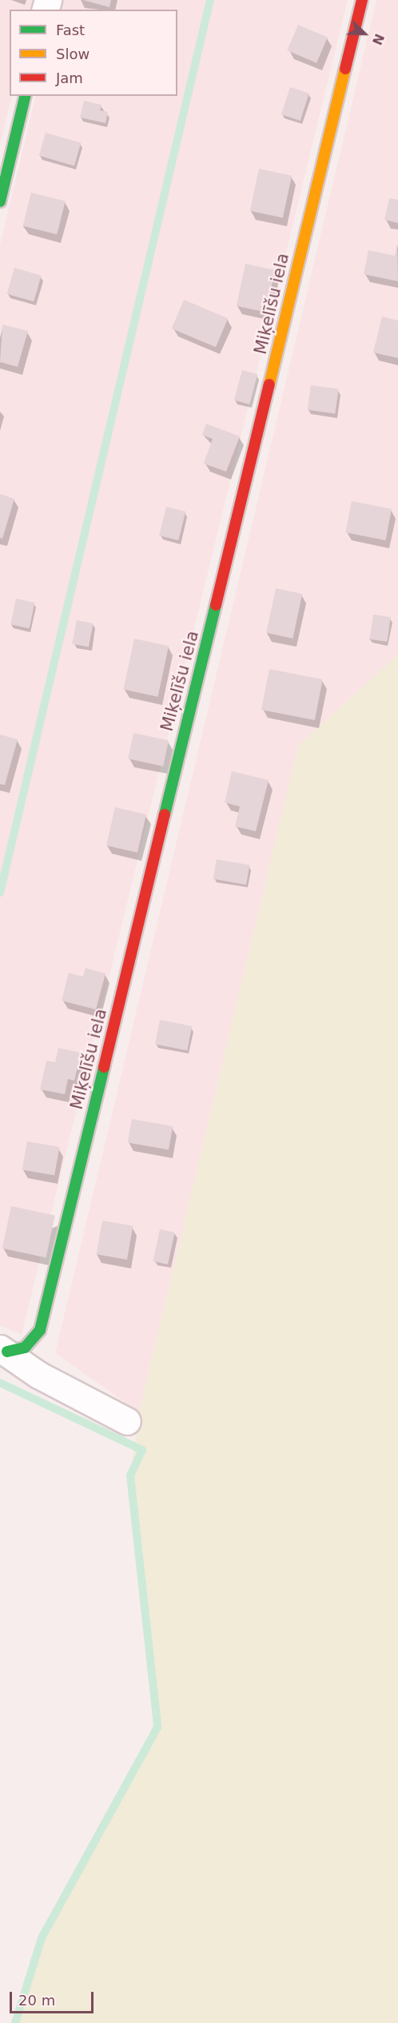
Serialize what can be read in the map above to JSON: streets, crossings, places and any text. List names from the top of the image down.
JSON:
{
  "streets": {
    "street": ["Miķelīšu iela"]
  },
  "legend": ["Fast", "Slow", "Jam"],
  "scale_bar": "20 m",
  "north": "bottom right"
}
